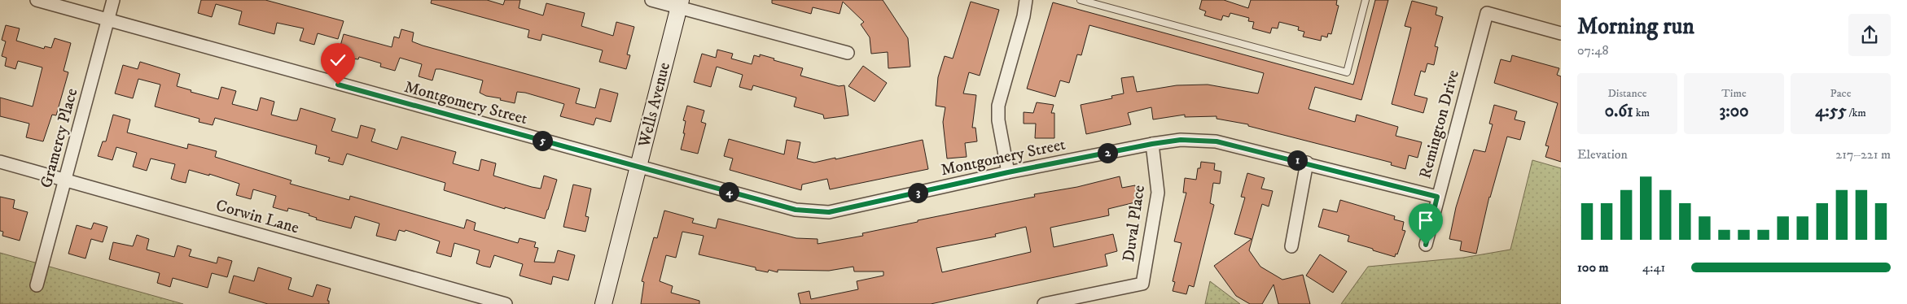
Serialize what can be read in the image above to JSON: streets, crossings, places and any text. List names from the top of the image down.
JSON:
{
  "streets": {
    "main road": ["Wells Avenue"],
    "street": [
      "Montgomery Street",
      "Remington Drive",
      "Gramercy Place",
      "Corwin Lane",
      "Duval Place"
    ]
  },
  "crossings": [
    ["Montgomery Street", "Wells Avenue"],
    ["Montgomery Street", "Remington Drive"],
    ["Montgomery Street", "Gramercy Place"],
    ["Montgomery Street", "Duval Place"],
    ["Gramercy Place", "Corwin Lane"]
  ],
  "page": {
    "heading": ["Morning run", "07:48"],
    "stats": [
      ["Distance", "0.61 km"],
      ["Time", "3:00"],
      ["Pace", "4:55 /km"]
    ],
    "pins": [
      "5",
      "2",
      "1",
      "4",
      "3"
    ],
    "chart": ["Elevation", "217–221 m"],
    "list": [
      {
        "name": "100 m",
        "note": "4:41"
      }
    ]
  }
}
